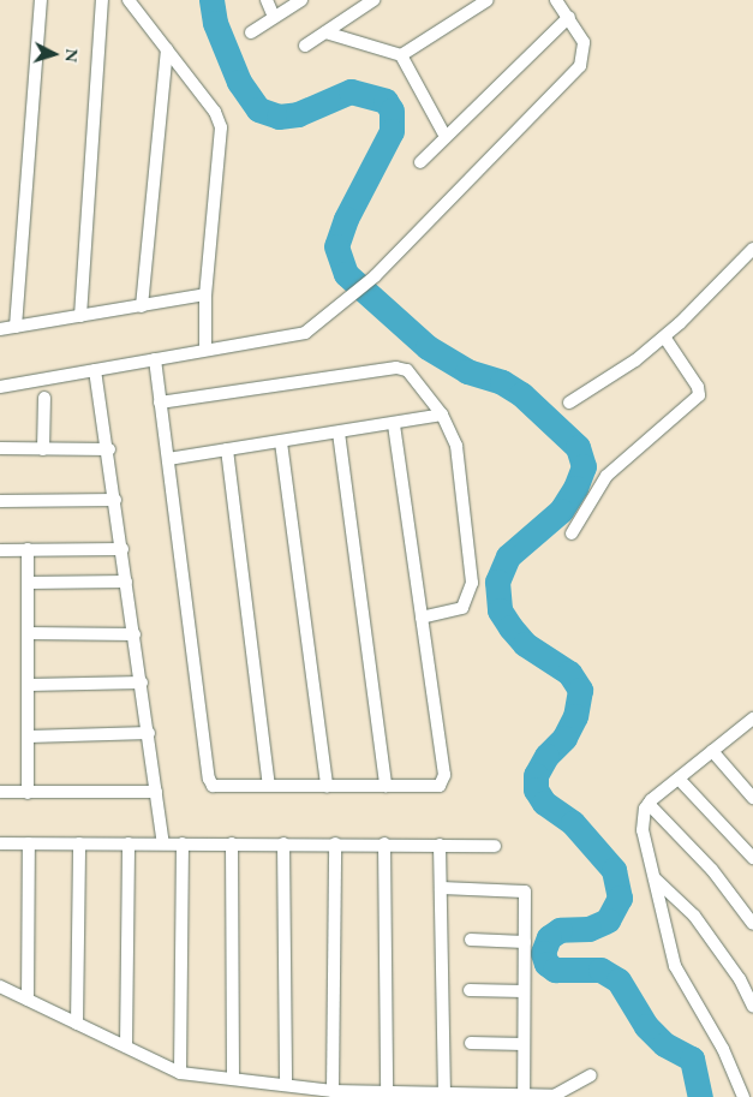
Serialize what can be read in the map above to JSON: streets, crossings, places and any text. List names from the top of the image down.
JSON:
{
  "north": "right"
}
